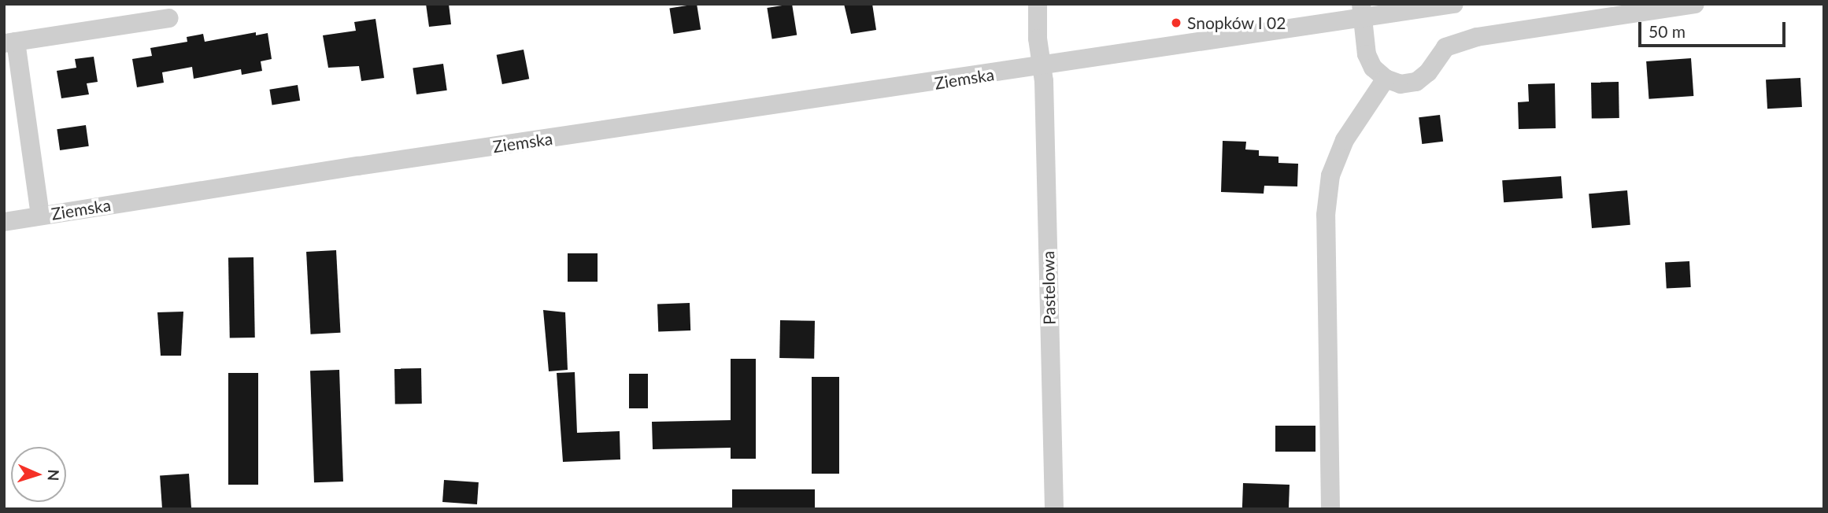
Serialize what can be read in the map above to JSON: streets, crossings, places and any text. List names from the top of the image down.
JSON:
{
  "streets": {
    "street": ["Ziemska", "Pastelowa"]
  },
  "crossings": [
    ["Ziemska", "Pastelowa"]
  ],
  "places": ["Snopków I 02"],
  "scale_bar": "50 m",
  "north": "right"
}
